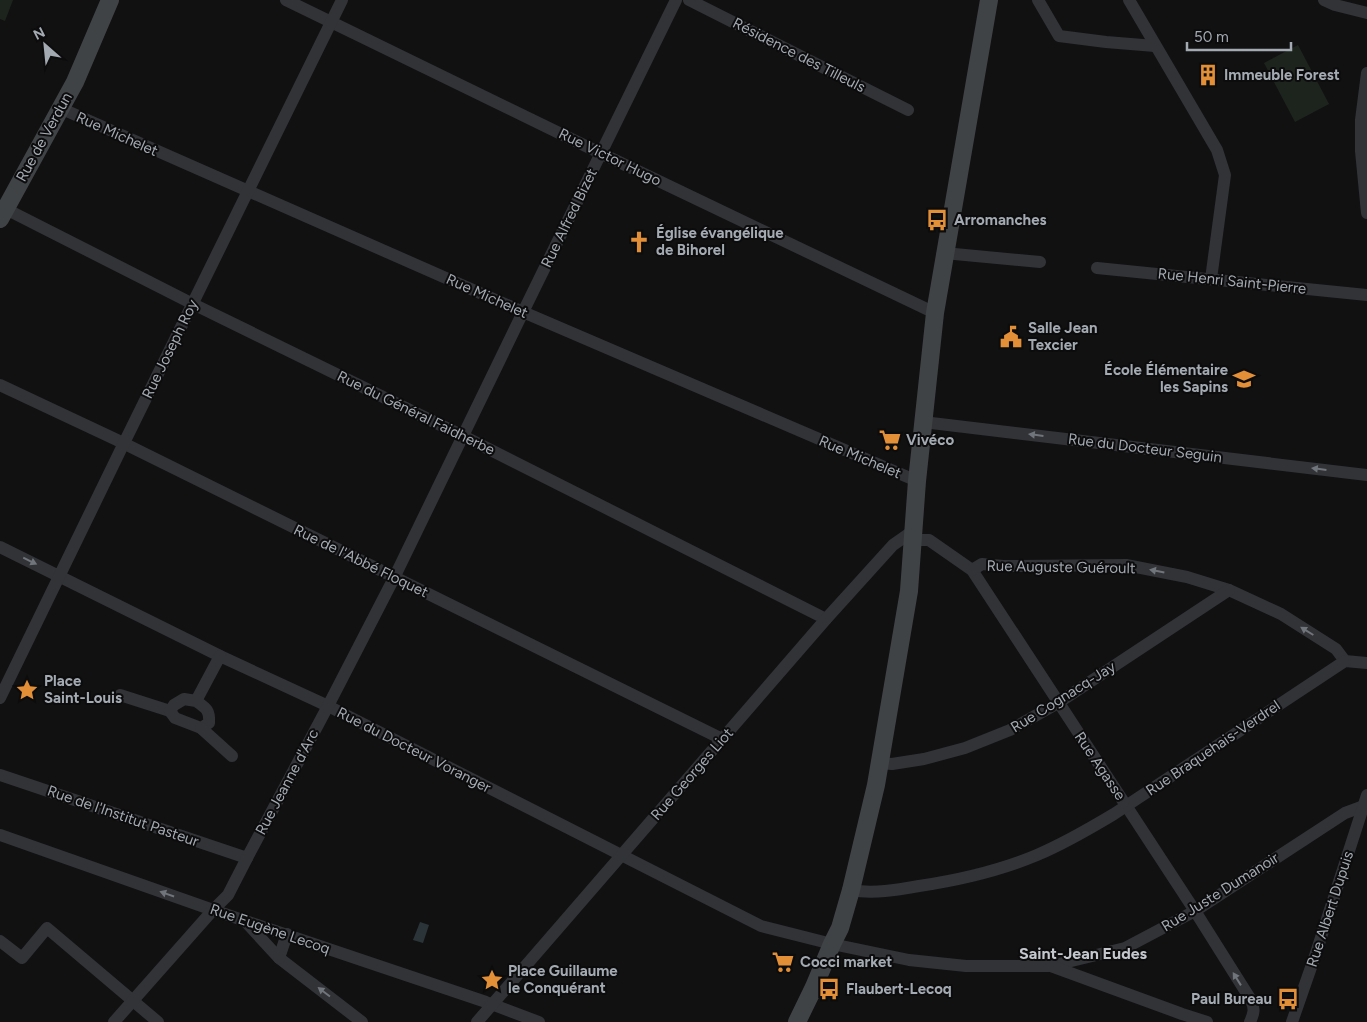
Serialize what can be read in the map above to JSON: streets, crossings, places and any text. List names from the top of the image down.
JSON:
{
  "streets": {
    "street": [
      "Résidence des Tilleuls",
      "Rue Michelet",
      "Rue de Verdun",
      "Rue Victor Hugo",
      "Rue Alfred Bizet",
      "Rue Henri Saint-Pierre",
      "Rue Joseph Roy",
      "Rue du Général Faidherbe",
      "Rue du Docteur Seguin",
      "Rue de l'Abbé Floquet",
      "Rue Auguste Guéroult",
      "Rue Cognacq-Jay",
      "Rue Braquehais-Verdrel",
      "Rue du Docteur Voranger",
      "Rue Agasse",
      "Rue Georges Liot",
      "Rue Jeanne d'Arc",
      "Rue de l'Institut Pasteur",
      "Rue Juste Dumanoir",
      "Rue Albert Dupuis",
      "Rue Eugène Lecoq"
    ]
  },
  "crossings": [
    ["Rue Michelet", "Rue de Verdun"],
    ["Rue Michelet", "Rue Alfred Bizet"],
    ["Rue Michelet", "Rue Joseph Roy"],
    ["Rue de Verdun", "Rue du Général Faidherbe"],
    ["Rue Victor Hugo", "Rue Alfred Bizet"],
    ["Rue Victor Hugo", "Rue Joseph Roy"],
    ["Rue Alfred Bizet", "Rue du Général Faidherbe"],
    ["Rue Alfred Bizet", "Rue Jeanne d'Arc"],
    ["Rue Joseph Roy", "Rue du Général Faidherbe"],
    ["Rue Joseph Roy", "Rue de l'Abbé Floquet"],
    ["Rue Joseph Roy", "Rue du Docteur Voranger"],
    ["Rue du Général Faidherbe", "Rue Georges Liot"],
    ["Rue du Général Faidherbe", "Rue Jeanne d'Arc"],
    ["Rue de l'Abbé Floquet", "Rue Georges Liot"],
    ["Rue de l'Abbé Floquet", "Rue Jeanne d'Arc"],
    ["Rue Auguste Guéroult", "Rue Cognacq-Jay"],
    ["Rue Auguste Guéroult", "Rue Braquehais-Verdrel"],
    ["Rue Auguste Guéroult", "Rue Agasse"],
    ["Rue Cognacq-Jay", "Rue Agasse"],
    ["Rue Braquehais-Verdrel", "Rue Agasse"],
    ["Rue du Docteur Voranger", "Rue Georges Liot"],
    ["Rue du Docteur Voranger", "Rue Jeanne d'Arc"],
    ["Rue du Docteur Voranger", "Rue Juste Dumanoir"],
    ["Rue Agasse", "Rue Georges Liot"],
    ["Rue Agasse", "Rue Juste Dumanoir"],
    ["Rue Georges Liot", "Rue Eugène Lecoq"],
    ["Rue Jeanne d'Arc", "Rue de l'Institut Pasteur"],
    ["Rue Jeanne d'Arc", "Rue Eugène Lecoq"],
    ["Rue Juste Dumanoir", "Rue Albert Dupuis"]
  ],
  "one_way": ["Rue du Docteur Seguin", "Rue Auguste Guéroult", "Rue Eugène Lecoq"],
  "districts": ["Saint-Jean Eudes"],
  "places": {
    "building": ["Immeuble Forest"],
    "bus stop": ["Arromanches", "Flaubert-Lecoq", "Paul Bureau"],
    "church": ["Église évangélique de Bihorel"],
    "public building": ["Salle Jean Texcier"],
    "school or university": ["École Élémentaire les Sapins"],
    "supermarket": ["Vivéco", "Cocci market"],
    "place": ["Place Saint-Louis", "Place Guillaume le Conquérant"]
  },
  "scale_bar": "50 m",
  "north": "top left"
}
